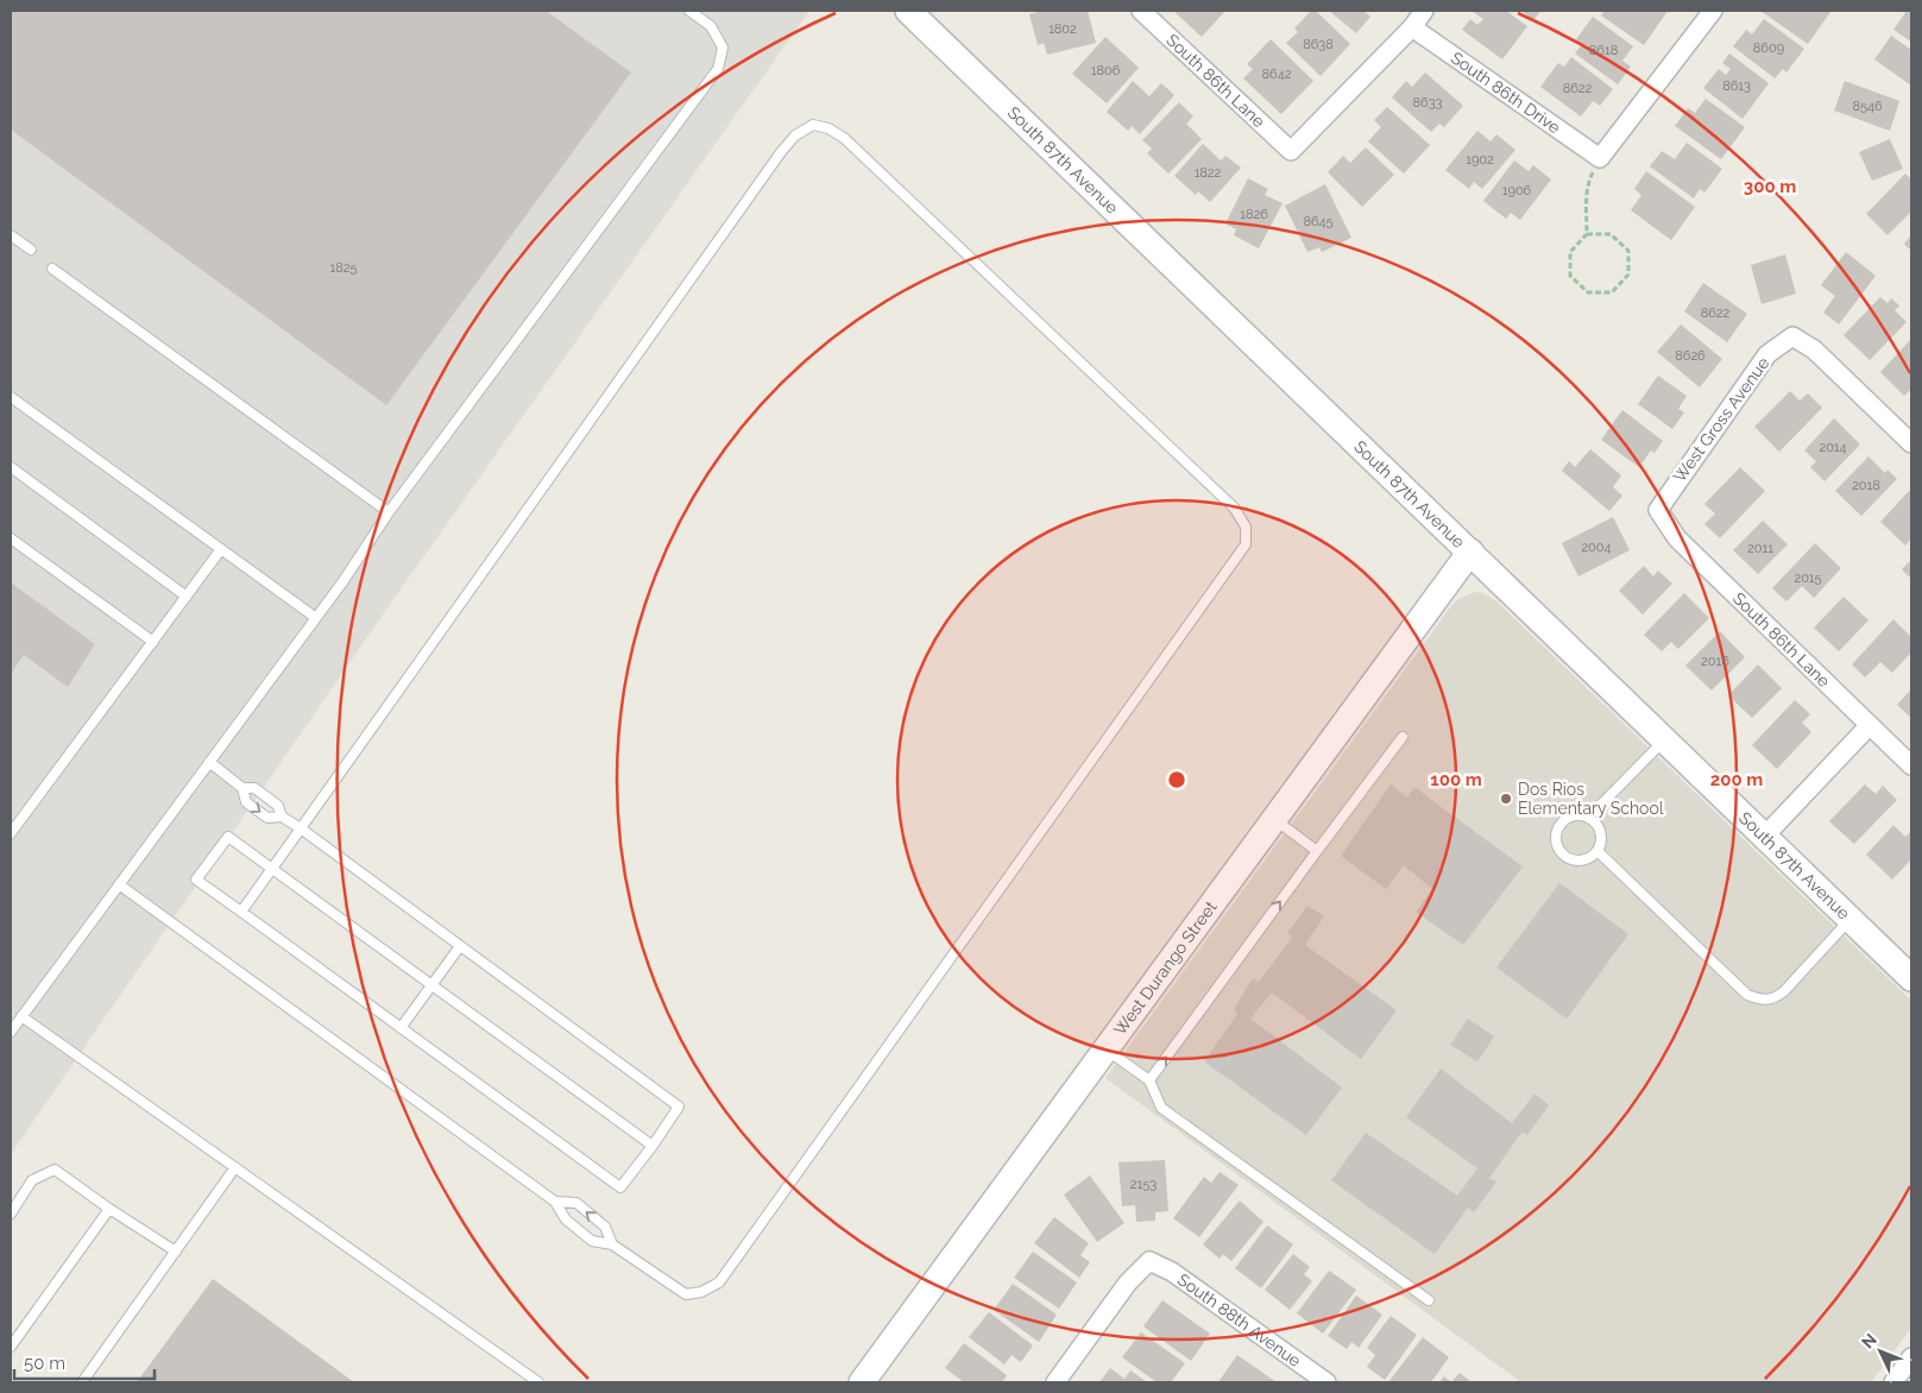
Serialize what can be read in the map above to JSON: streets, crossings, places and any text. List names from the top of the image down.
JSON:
{
  "streets": {
    "street": [
      "South 86th Lane",
      "South 86th Drive",
      "South 87th Avenue",
      "West Gross Avenue",
      "West Durango Street",
      "South 88th Avenue"
    ]
  },
  "crossings": [
    ["South 86th Lane", "South 86th Drive"],
    ["South 86th Lane", "West Gross Avenue"],
    ["South 87th Avenue", "West Durango Street"]
  ],
  "places": ["Dos Rios Elementary School"],
  "house_numbers": [
    "1802",
    "8638",
    "8609",
    "8618",
    "1806",
    "8642",
    "8613",
    "8622",
    "8633",
    "8546",
    "1902",
    "1822",
    "1906",
    "1826",
    "8645",
    "1825",
    "8622",
    "8626",
    "2014",
    "2018",
    "2004",
    "2011",
    "2015",
    "2016",
    "2153"
  ],
  "scale_bar": "50 m",
  "north": "top left",
  "rings": ["300 m", "100 m", "200 m"]
}
